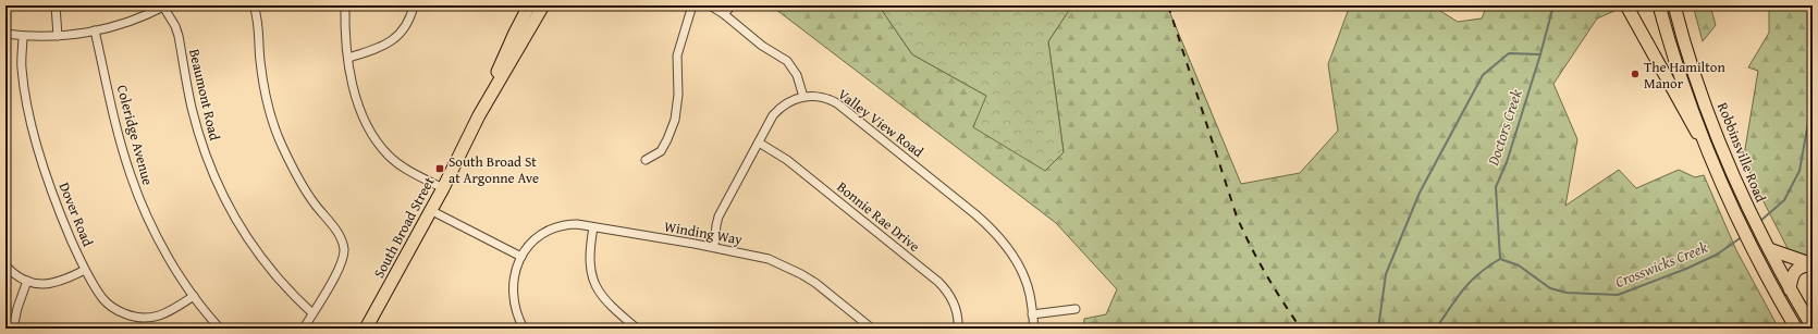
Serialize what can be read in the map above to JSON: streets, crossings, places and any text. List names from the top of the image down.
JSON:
{
  "streets": {
    "main road": ["Robbinsville Road", "South Broad Street"],
    "street": [
      "Beaumont Road",
      "Valley View Road",
      "Coleridge Avenue",
      "Dover Road",
      "Bonnie Rae Drive",
      "Winding Way"
    ]
  },
  "crossings": [
    ["Valley View Road", "Bonnie Rae Drive"],
    ["Valley View Road", "Winding Way"],
    ["Coleridge Avenue", "Dover Road"]
  ],
  "water": ["Doctors Creek", "Crosswicks Creek"],
  "places": {
    "other": ["The Hamilton Manor"],
    "transit": ["South Broad St at Argonne Ave"]
  }
}
